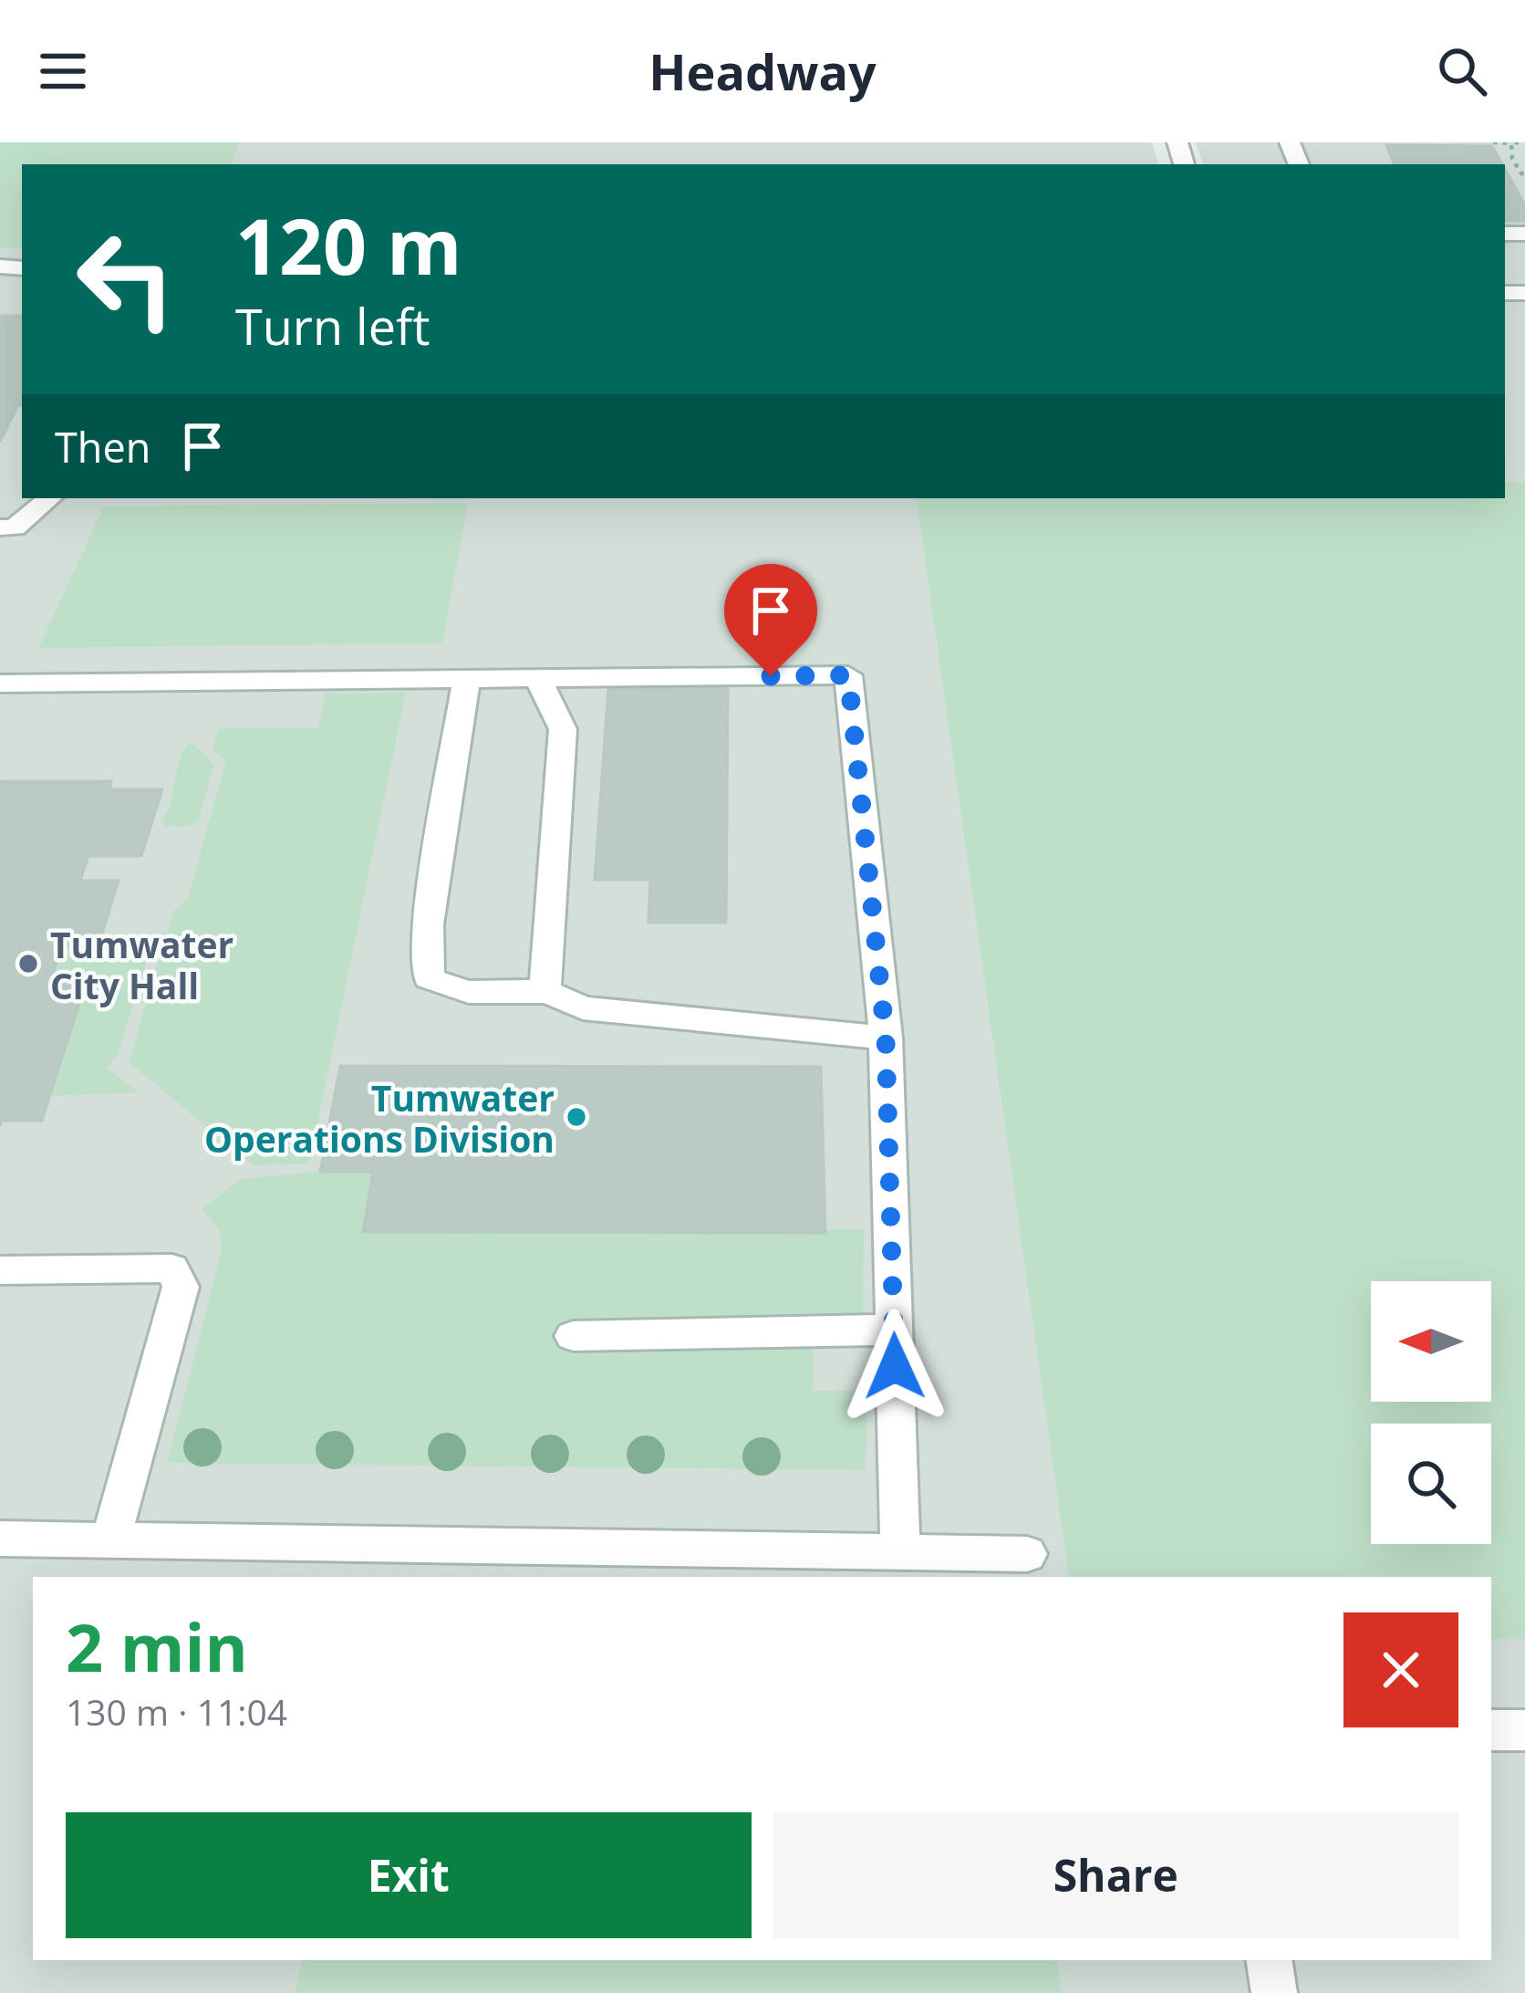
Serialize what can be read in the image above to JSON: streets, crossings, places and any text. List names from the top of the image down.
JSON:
{
  "places": ["Tumwater City Hall", "Tumwater Operations Division"],
  "north": "left",
  "page": {
    "header": "Headway",
    "turn": ["120 m", "Turn left"],
    "then": "Then",
    "heading": ["2 min", "130 m · 11:04"],
    "buttons": ["Exit", "Share"]
  }
}
